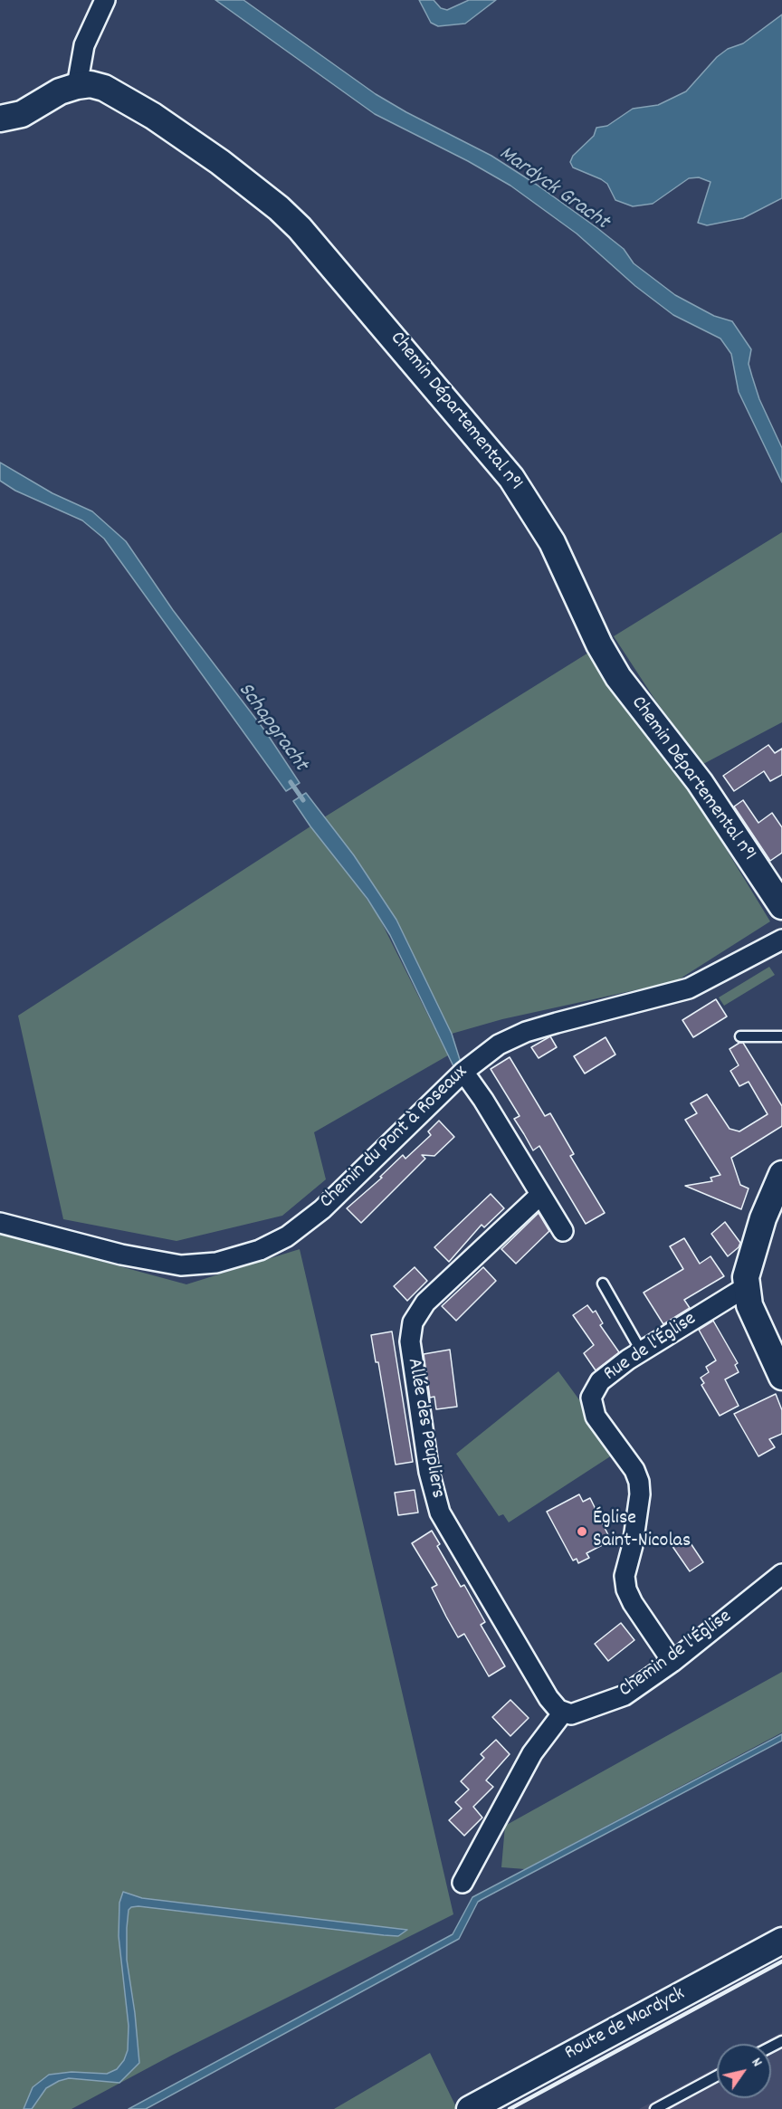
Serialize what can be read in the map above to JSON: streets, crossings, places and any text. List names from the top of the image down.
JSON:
{
  "streets": {
    "street": [
      "Chemin Départemental n°1",
      "Chemin du Pont à Roseaux",
      "Rue de l'Église",
      "Allée des Peupliers",
      "Chemin de l'Église",
      "Route de Mardyck"
    ]
  },
  "crossings": [
    ["Rue de l'Église", "Chemin de l'Église"],
    ["Allée des Peupliers", "Chemin de l'Église"]
  ],
  "water": ["Mardyck Gracht", "Schapgracht"],
  "places": ["Église Saint-Nicolas"],
  "north": "top right"
}
